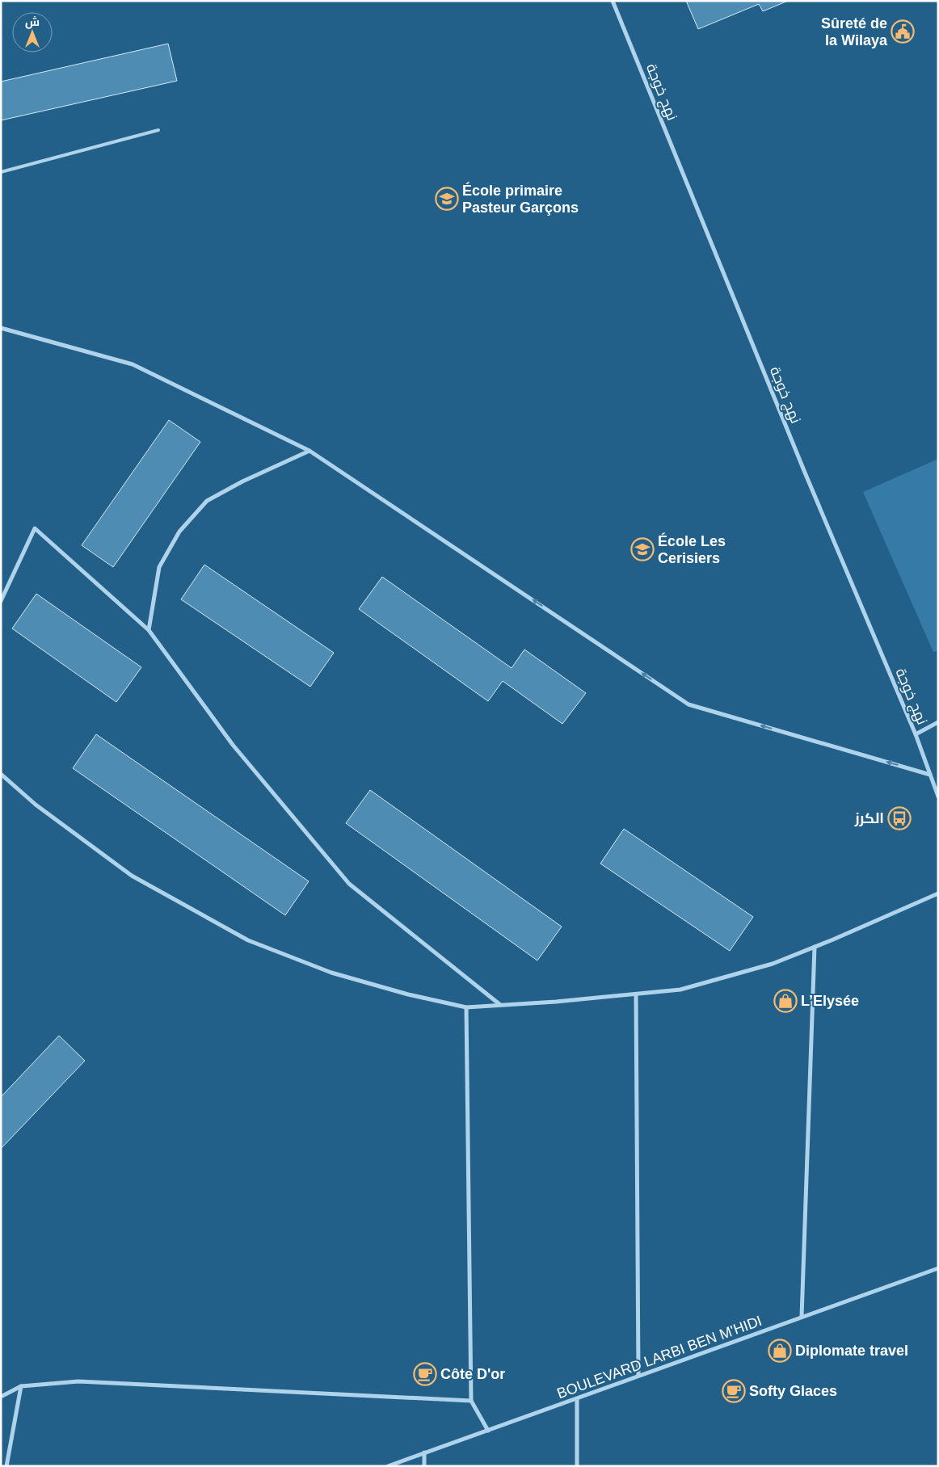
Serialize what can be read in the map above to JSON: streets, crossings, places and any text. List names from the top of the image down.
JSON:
{
  "streets": {
    "street": ["نهج خوجة", "BOULEVARD LARBI BEN M'HIDI"]
  },
  "places": {
    "public building": ["Sûreté de la Wilaya"],
    "school or university": ["École primaire Pasteur Garçons", "École Les Cerisiers"],
    "bus stop": ["الكرز"],
    "shop": ["L’Elysée", "Diplomate travel"],
    "cafe": ["Côte D'or", "Softy Glaces"]
  },
  "north": "top"
}
